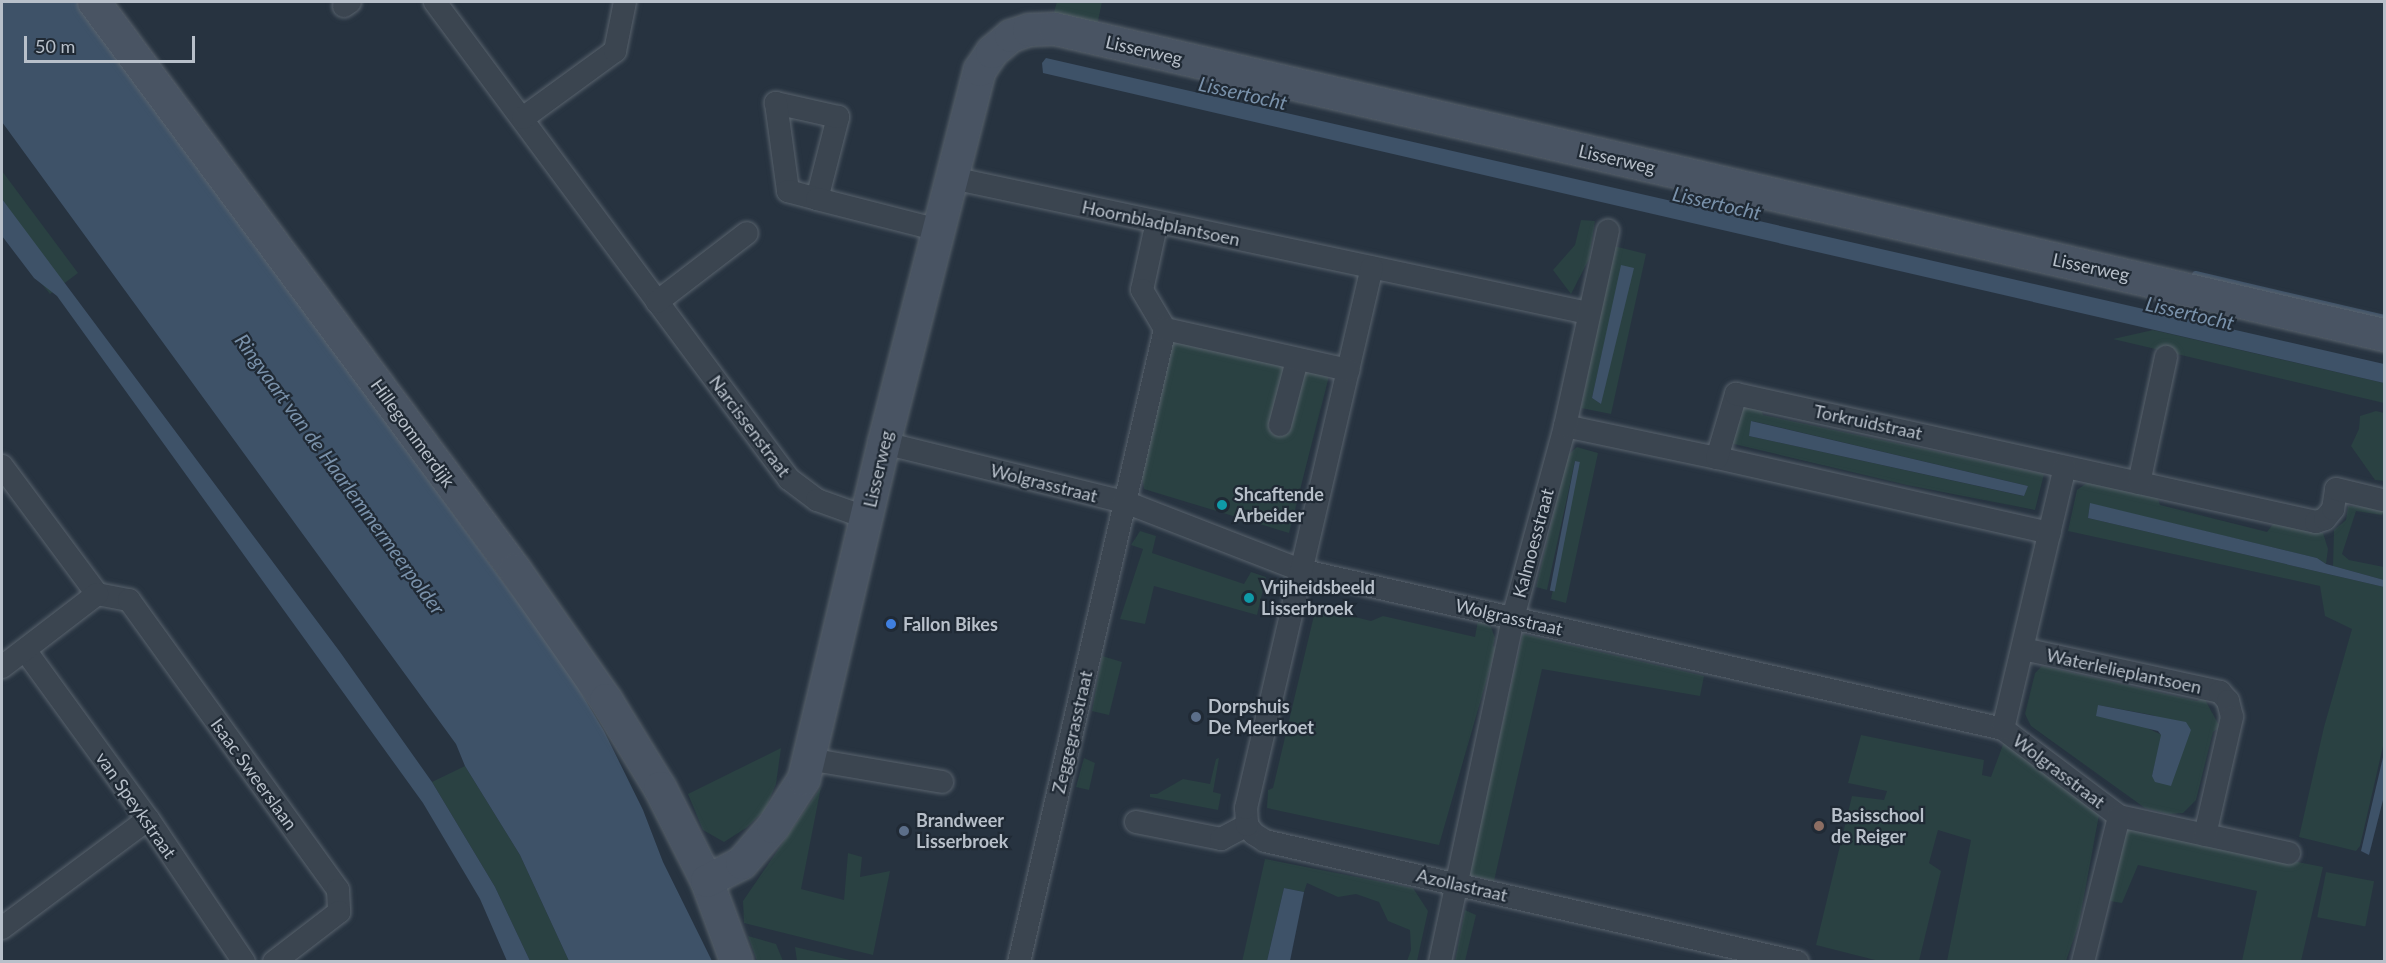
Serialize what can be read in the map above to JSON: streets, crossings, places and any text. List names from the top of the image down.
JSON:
{
  "streets": {
    "street": [
      "Lisserweg",
      "Hoornbladplantsoen",
      "Torkruidstraat",
      "Narcissenstraat",
      "Hillegommerdijk",
      "Wolgrasstraat",
      "Kalmoesstraat",
      "Waterlelieplantsoen",
      "Zeggegrasstraat",
      "Isaac Sweerslaan",
      "van Speykstraat",
      "Azollastraat"
    ]
  },
  "crossings": [
    ["Lisserweg", "Hoornbladplantsoen"],
    ["Lisserweg", "Narcissenstraat"],
    ["Lisserweg", "Hillegommerdijk"],
    ["Lisserweg", "Wolgrasstraat"],
    ["Hoornbladplantsoen", "Kalmoesstraat"],
    ["Wolgrasstraat", "Kalmoesstraat"],
    ["Wolgrasstraat", "Zeggegrasstraat"],
    ["Kalmoesstraat", "Azollastraat"]
  ],
  "water": ["Lissertocht", "Ringvaart van de Haarlemmermeerpolder"],
  "places": [
    "Shcaftende Arbeider",
    "Vrijheidsbeeld Lisserbroek",
    "Fallon Bikes",
    "Dorpshuis De Meerkoet",
    "Basisschool de Reiger",
    "Brandweer Lisserbroek"
  ],
  "scale_bar": "50 m"
}
